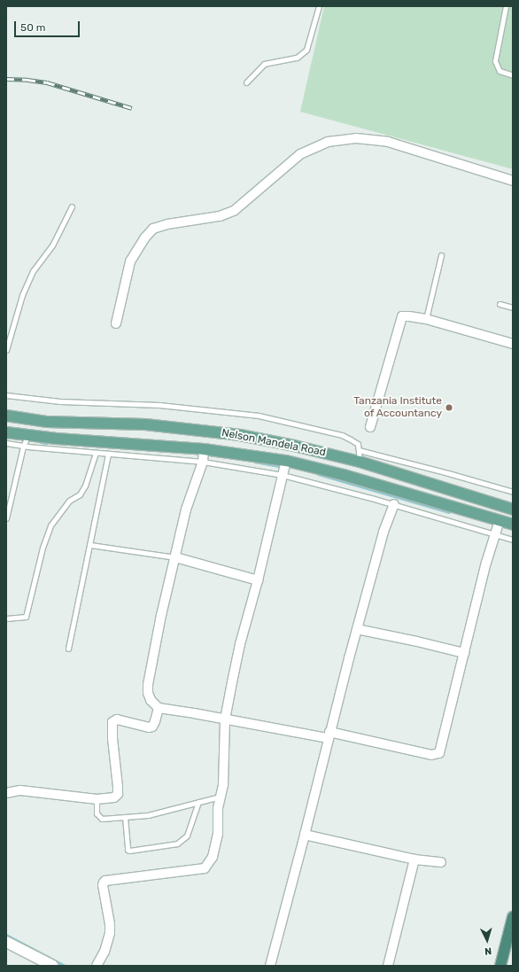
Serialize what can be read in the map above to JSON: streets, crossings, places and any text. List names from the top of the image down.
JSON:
{
  "streets": {
    "main road": ["Nelson Mandela Road"]
  },
  "places": ["Tanzania Institute of Accountancy"],
  "scale_bar": "50 m",
  "north": "bottom"
}
